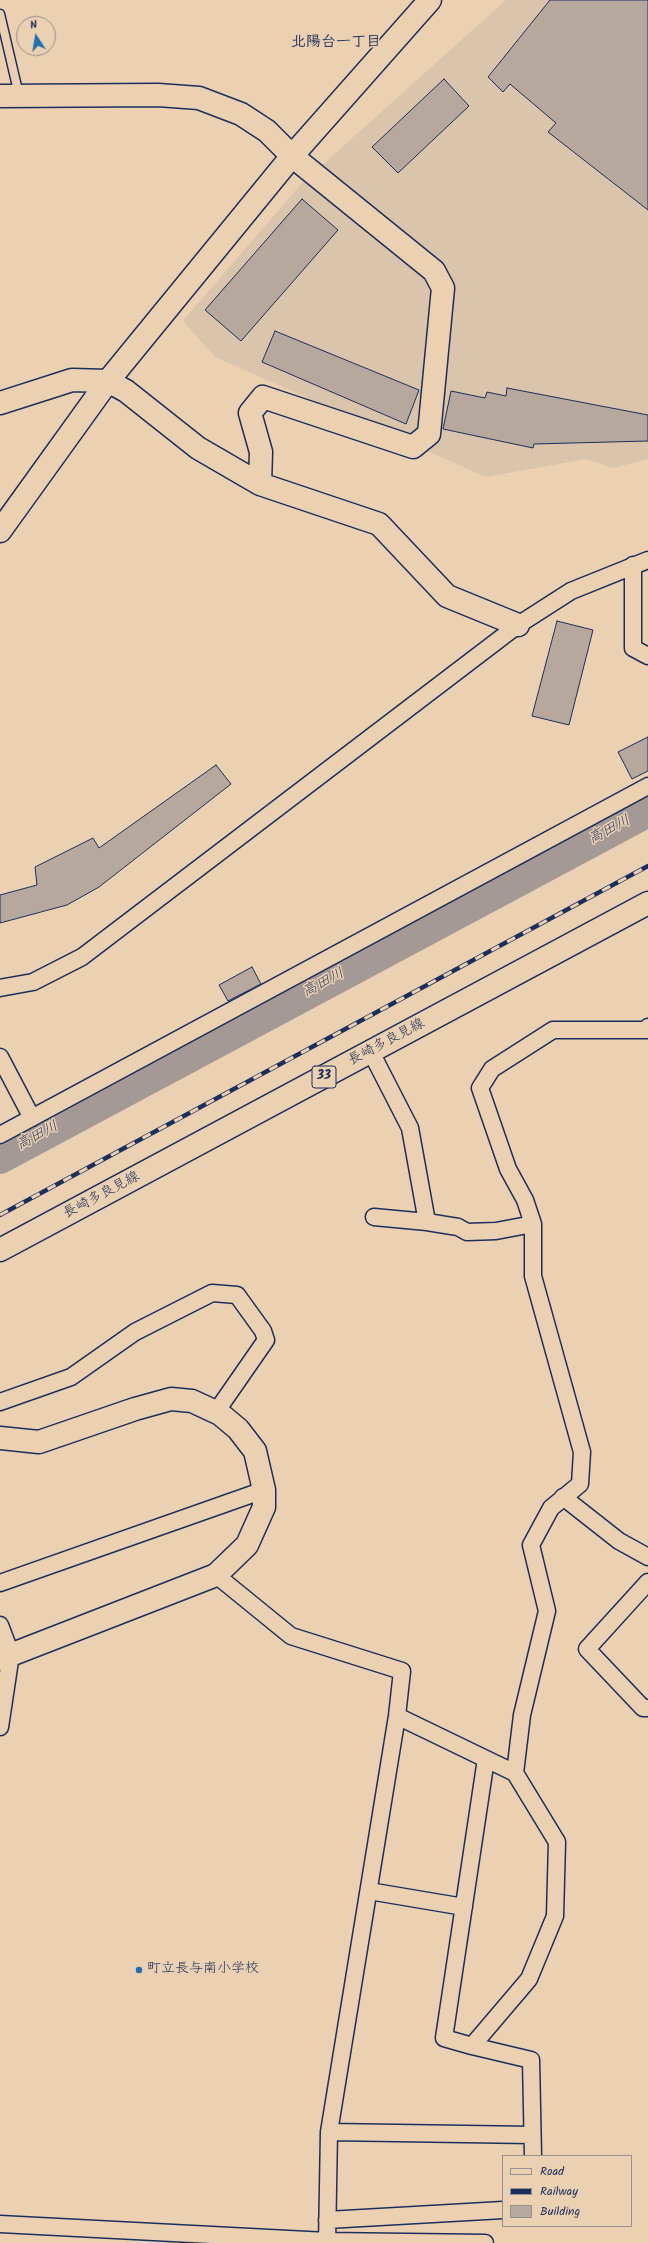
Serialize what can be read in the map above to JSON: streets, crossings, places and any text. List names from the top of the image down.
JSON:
{
  "streets": {
    "street": ["長崎多良見線", "33"]
  },
  "districts": ["北陽台一丁目"],
  "water": ["高田川"],
  "places": ["町立長与南小学校"],
  "legend": ["Road", "Railway", "Building"],
  "north": "top"
}
